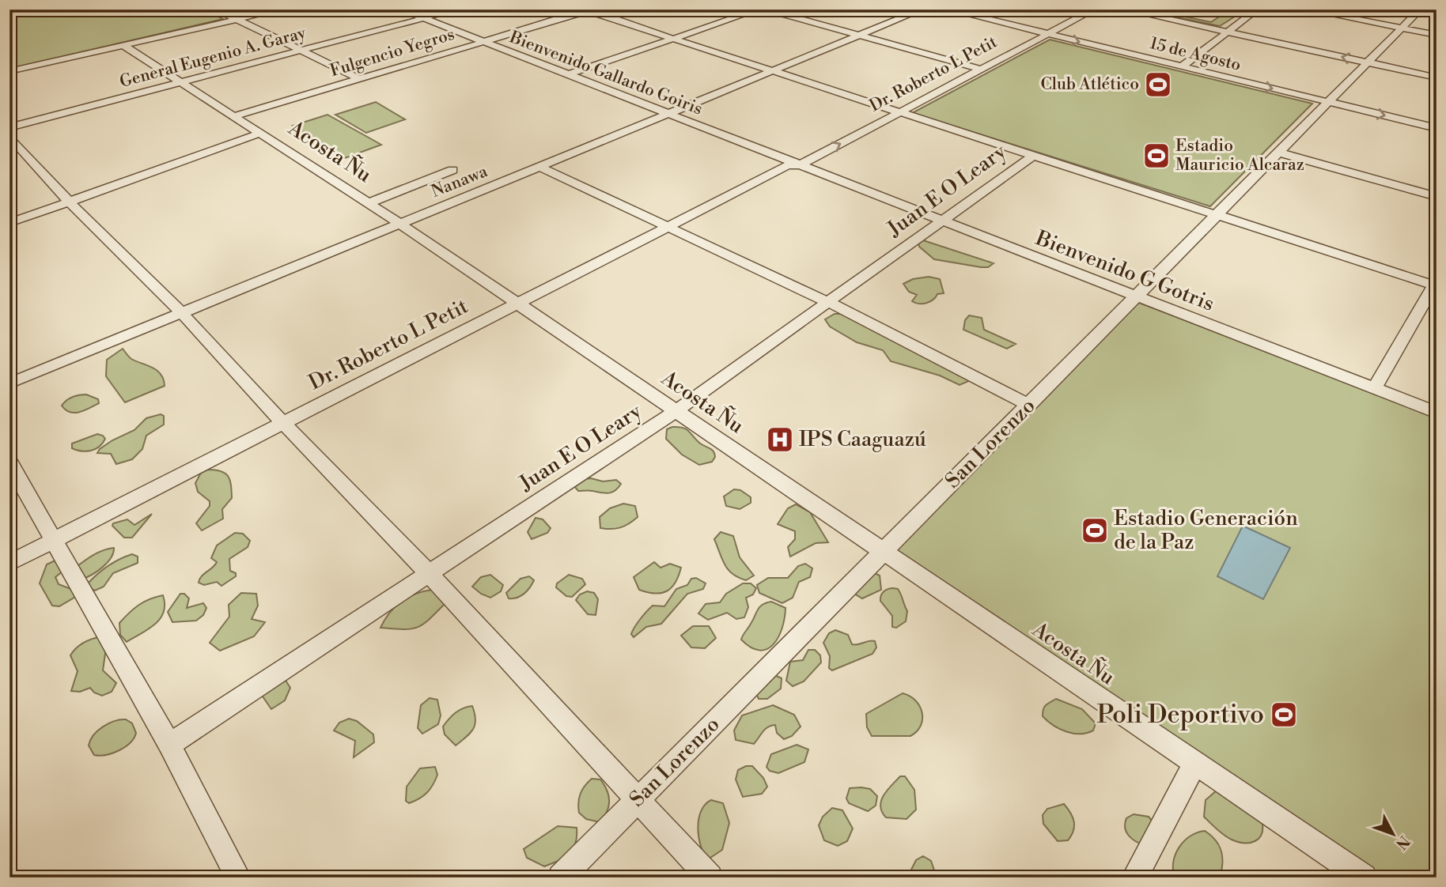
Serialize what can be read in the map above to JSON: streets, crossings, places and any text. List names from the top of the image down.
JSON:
{
  "streets": {
    "street": [
      "Fulgencio Yegros",
      "15 de Agosto",
      "General Eugenio A. Garay",
      "Bienvenido Gallardo Goiris",
      "Dr. Roberto L Petit",
      "Acosta Ñu",
      "Nanawa",
      "Juan E O Leary",
      "Bienvenido G Gotris",
      "San Lorenzo"
    ]
  },
  "crossings": [
    ["Fulgencio Yegros", "Bienvenido Gallardo Goiris"],
    ["Fulgencio Yegros", "Acosta Ñu"],
    ["15 de Agosto", "Dr. Roberto L Petit"],
    ["15 de Agosto", "San Lorenzo"],
    ["General Eugenio A. Garay", "Bienvenido Gallardo Goiris"],
    ["General Eugenio A. Garay", "Acosta Ñu"],
    ["Bienvenido Gallardo Goiris", "Dr. Roberto L Petit"],
    ["Bienvenido Gallardo Goiris", "Nanawa"],
    ["Bienvenido Gallardo Goiris", "Bienvenido G Gotris"],
    ["Dr. Roberto L Petit", "Acosta Ñu"],
    ["Dr. Roberto L Petit", "Bienvenido G Gotris"],
    ["Acosta Ñu", "Nanawa"],
    ["Acosta Ñu", "Juan E O Leary"],
    ["Acosta Ñu", "San Lorenzo"],
    ["Juan E O Leary", "Bienvenido G Gotris"],
    ["Bienvenido G Gotris", "San Lorenzo"]
  ],
  "places": {
    "sports": [
      "Club Atlético",
      "Estadio Mauricio Alcaraz",
      "Estadio Generación de la Paz",
      "Poli Deportivo"
    ],
    "hospital": ["IPS Caaguazú"]
  },
  "north": "bottom right"
}
